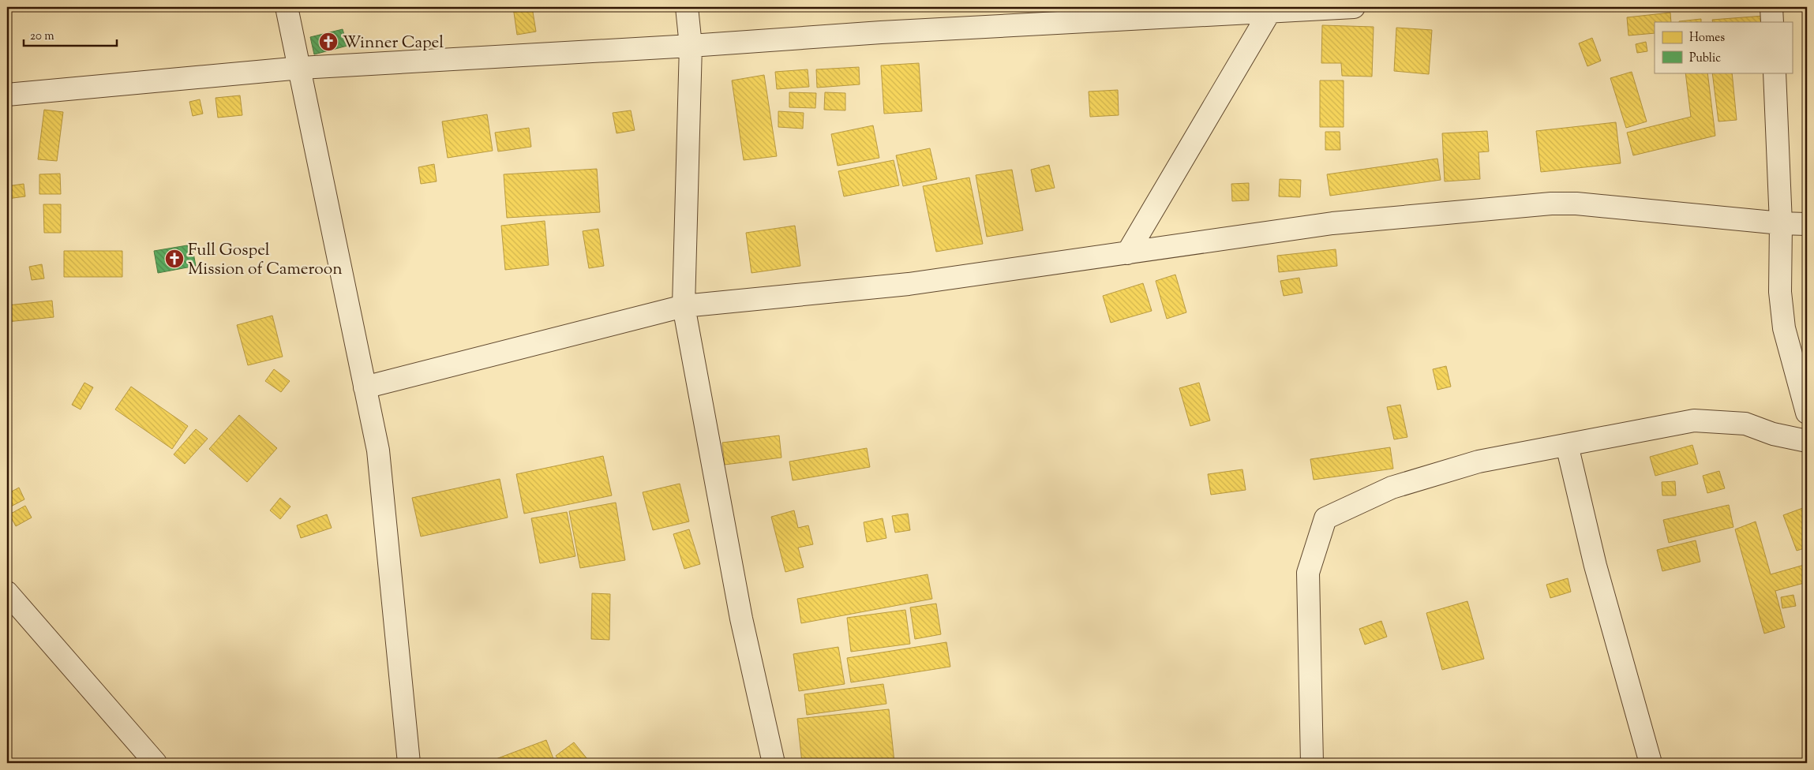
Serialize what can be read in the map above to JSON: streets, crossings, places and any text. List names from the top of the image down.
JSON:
{
  "places": {
    "church": ["Winner Capel", "Full Gospel Mission of Cameroon"]
  },
  "legend": ["Homes", "Public"],
  "scale_bar": "20 m"
}
